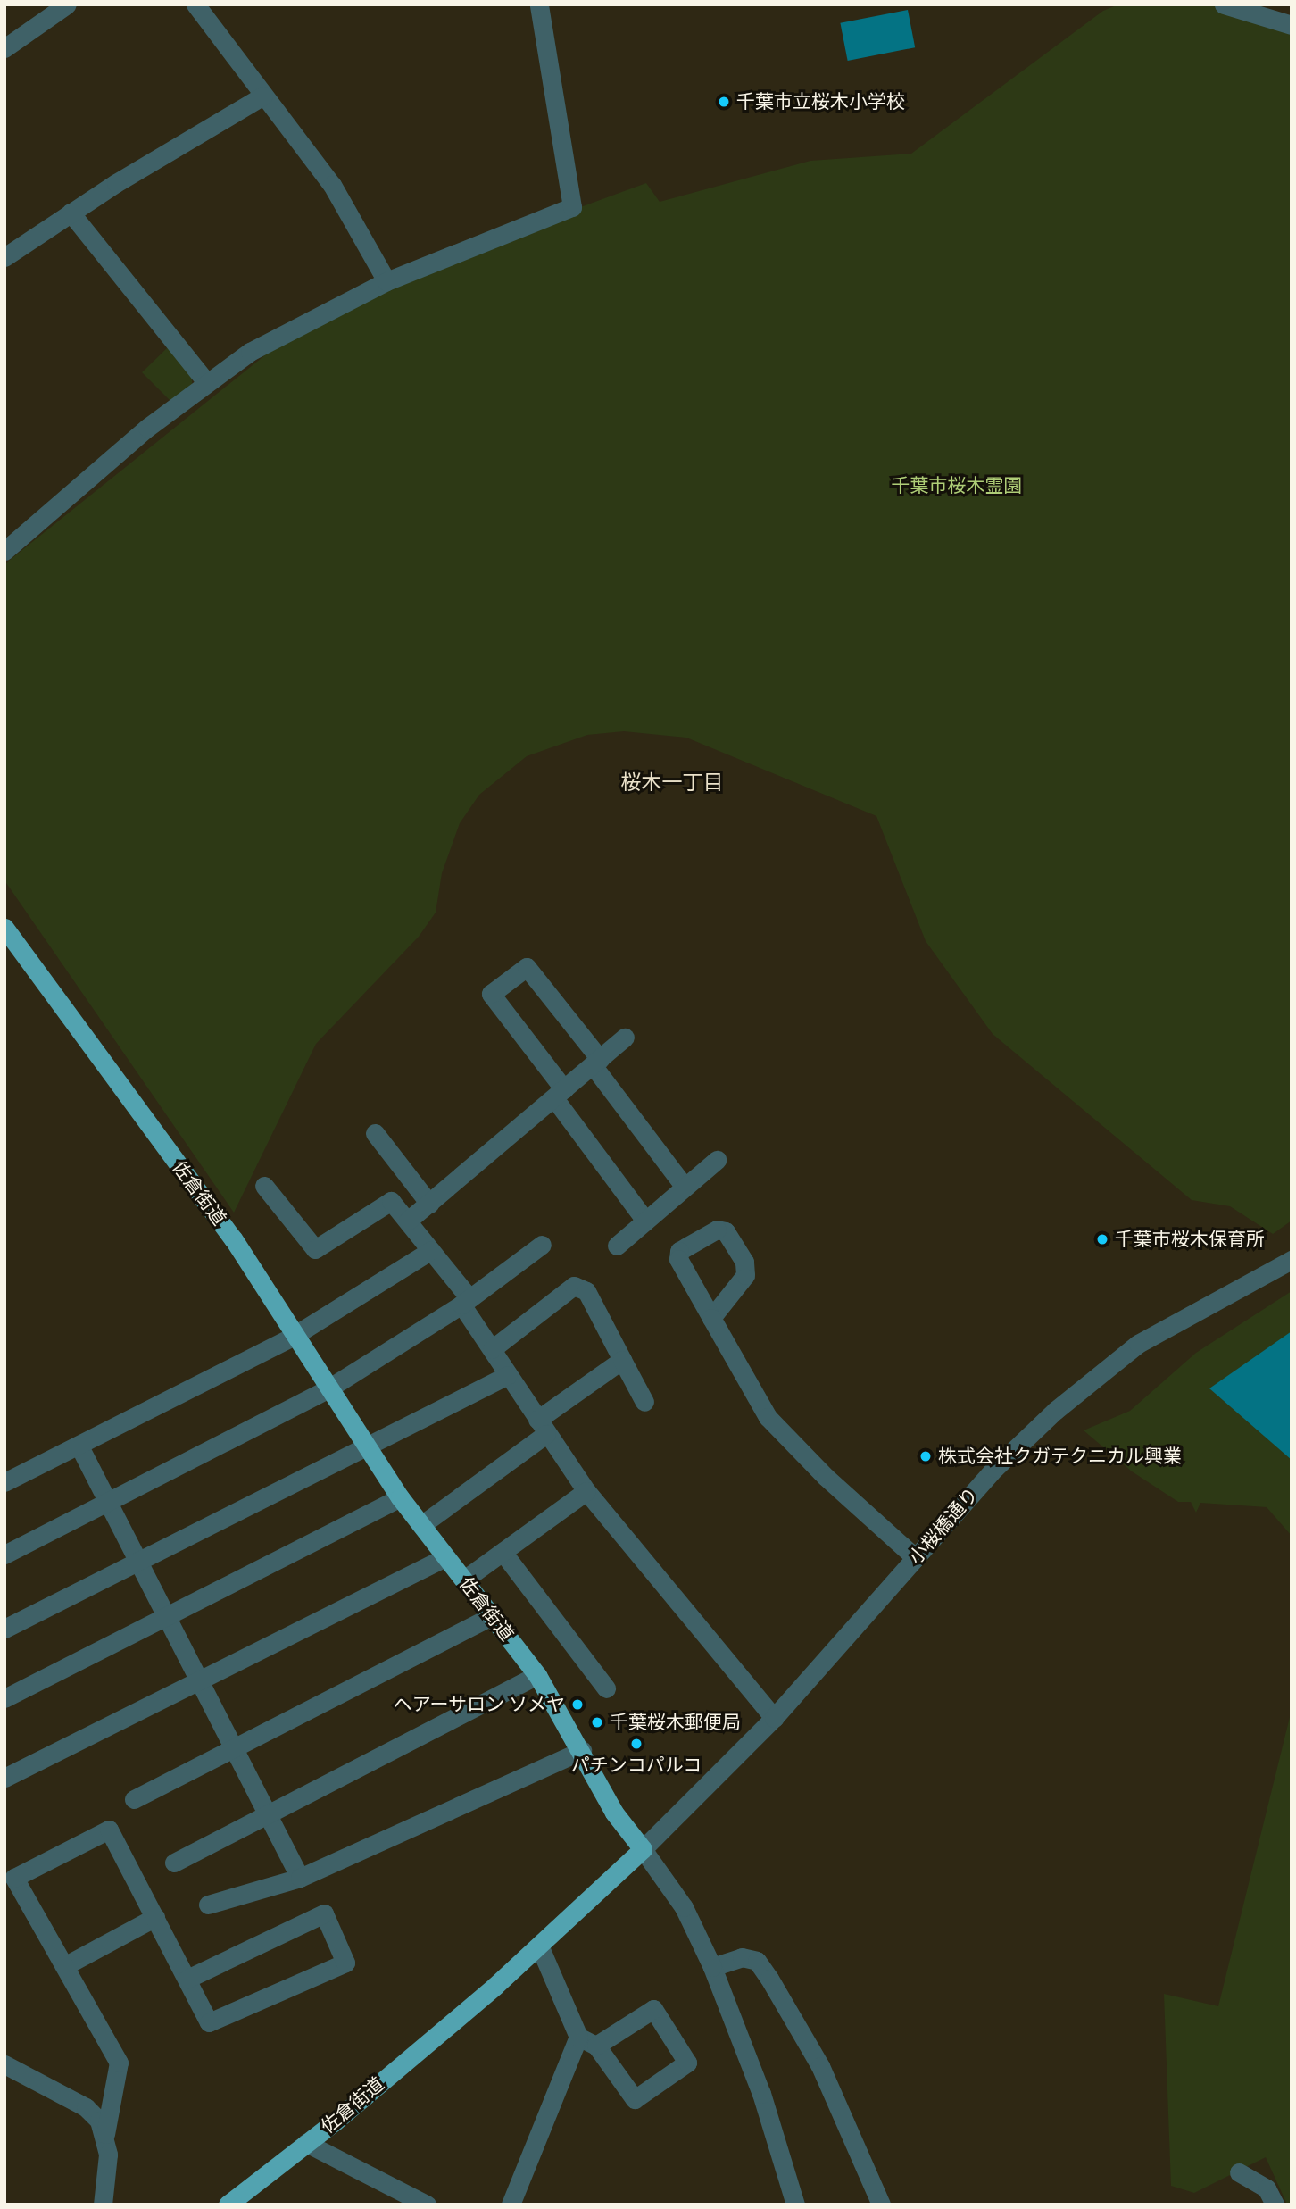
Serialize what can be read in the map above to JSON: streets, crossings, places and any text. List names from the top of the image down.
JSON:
{
  "streets": {
    "highway": ["佐倉街道"],
    "street": ["小桜橋通り"]
  },
  "crossings": [
    ["佐倉街道", "小桜橋通り"]
  ],
  "districts": ["桜木一丁目"],
  "parks": ["千葉市桜木霊園"],
  "places": [
    "千葉市立桜木小学校",
    "千葉市桜木保育所",
    "株式会社クガテクニカル興業",
    "ヘアーサロン ソメヤ",
    "千葉桜木郵便局",
    "パチンコパルコ"
  ]
}
